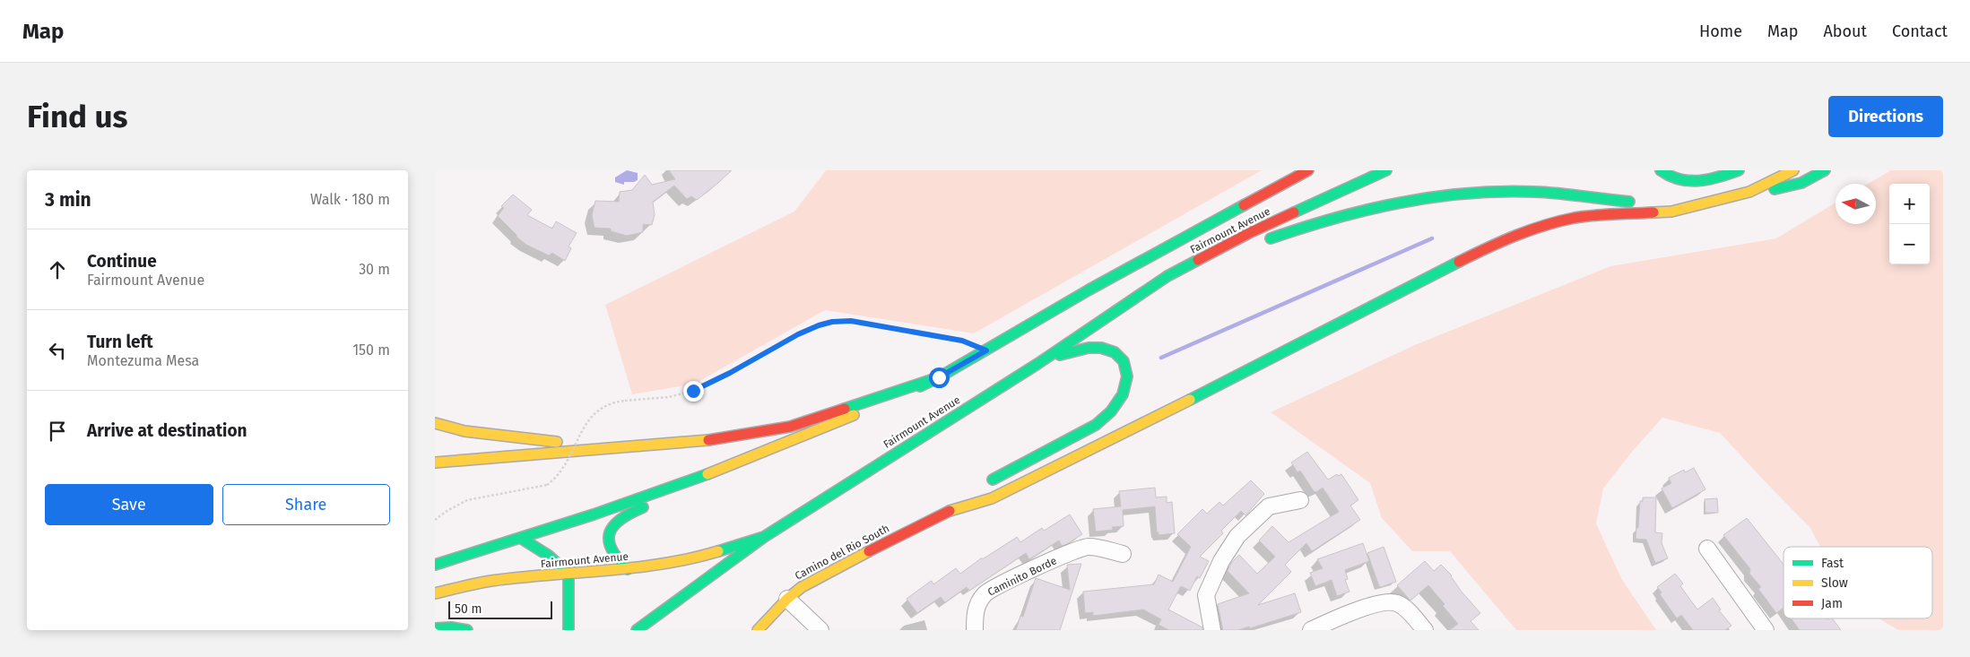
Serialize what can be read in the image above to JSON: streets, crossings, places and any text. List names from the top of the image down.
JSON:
{
  "streets": {
    "main road": ["Fairmount Avenue", "Camino del Rio South"],
    "street": ["Caminito Borde"]
  },
  "legend": ["Fast", "Slow", "Jam"],
  "scale_bar": "50 m",
  "north": "left",
  "page": {
    "header": "Map",
    "nav": [
      "Home",
      "Map",
      "About",
      "Contact"
    ],
    "buttons": [
      "Directions",
      ["Save", "Share"]
    ],
    "title": "Find us",
    "heading": ["3 min", "Walk · 180 m"],
    "map_buttons": ["+", "−"],
    "list": [
      ["Continue", "Fairmount Avenue", "30 m"],
      ["Turn left", "Montezuma Mesa", "150 m"],
      "Arrive at destination"
    ],
    "scale": "50 m"
  }
}
